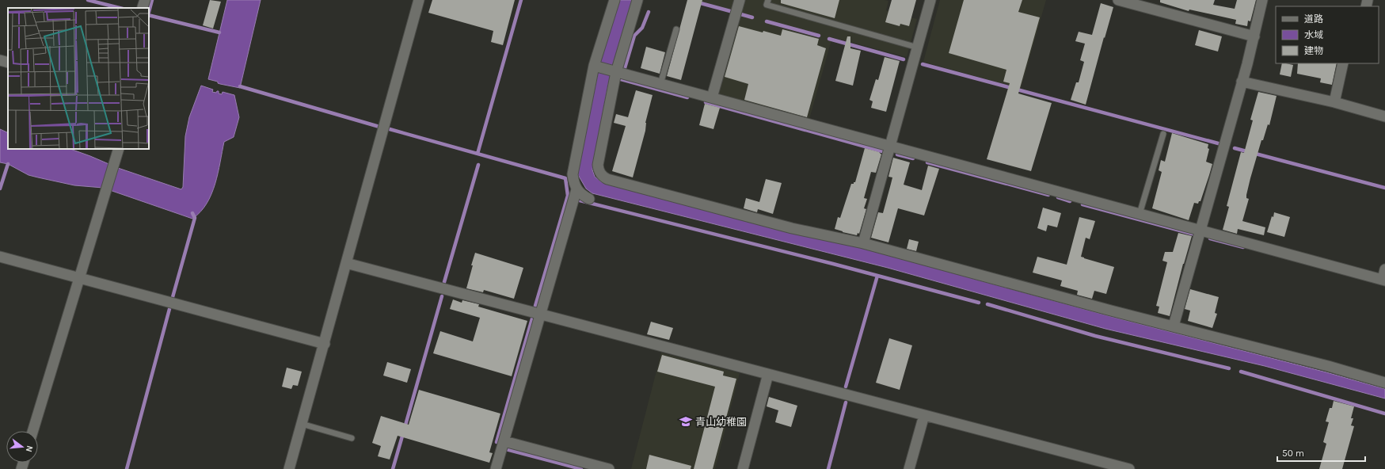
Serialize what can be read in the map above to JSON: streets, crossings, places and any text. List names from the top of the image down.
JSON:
{
  "places": {
    "school or university": ["青山幼稚園"]
  },
  "legend": ["道路", "水域", "建物"],
  "scale_bar": "50 m",
  "north": "right"
}
